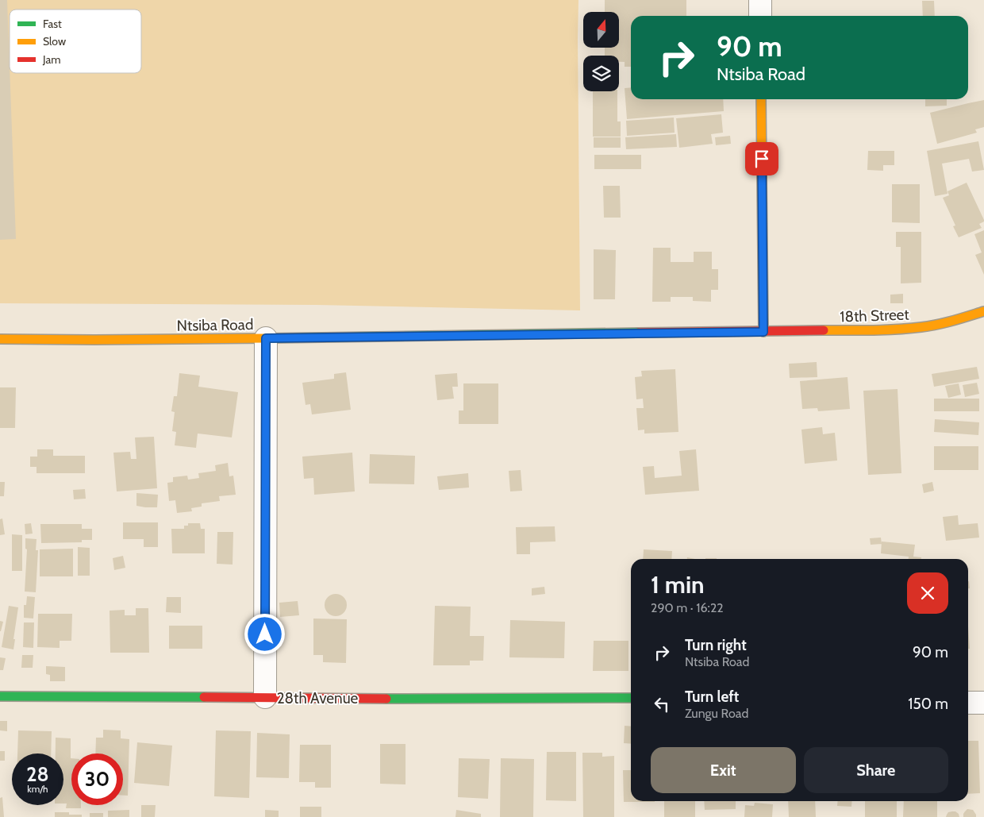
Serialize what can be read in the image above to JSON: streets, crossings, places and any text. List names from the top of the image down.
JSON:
{
  "streets": {
    "street": ["18th Street", "Ntsiba Road", "28th Avenue"]
  },
  "crossings": [
    ["18th Street", "Ntsiba Road"]
  ],
  "legend": ["Fast", "Slow", "Jam"],
  "north": "top",
  "page": {
    "turn": ["90 m", "Ntsiba Road"],
    "heading": ["1 min", "290 m · 16:22"],
    "list": [
      {
        "name": "Turn right",
        "note": "Ntsiba Road",
        "value": "90 m"
      },
      {
        "name": "Turn left",
        "note": "Zungu Road",
        "value": "150 m"
      }
    ],
    "buttons": ["Exit", "Share"],
    "speed": "28 km/h",
    "limit": "30"
  }
}
